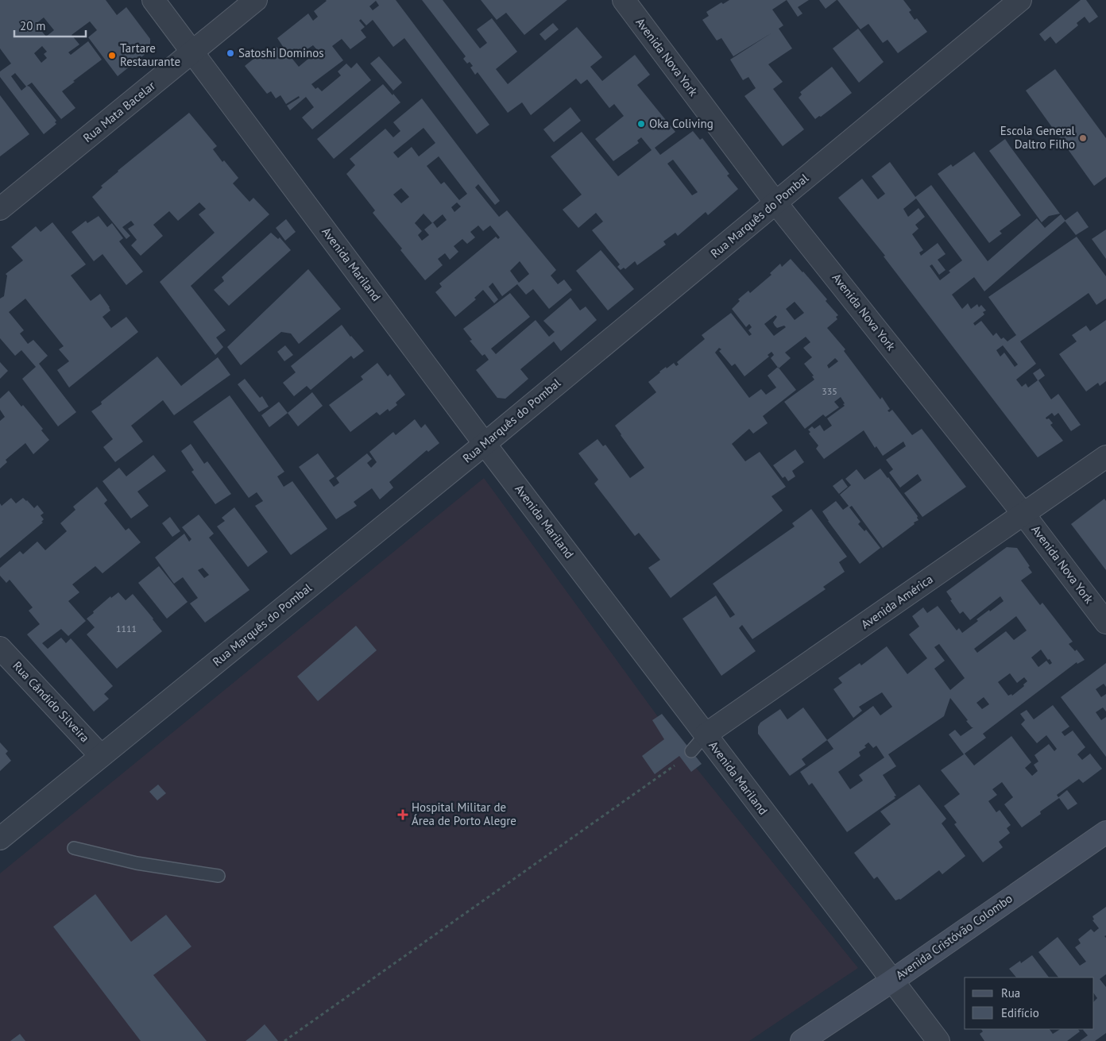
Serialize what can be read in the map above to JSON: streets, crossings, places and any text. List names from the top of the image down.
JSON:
{
  "streets": {
    "main road": ["Avenida Cristóvão Colombo"],
    "street": [
      "Avenida Nova York",
      "Rua Mata Bacelar",
      "Rua Marquês do Pombal",
      "Avenida Mariland",
      "Avenida América",
      "Rua Cândido Silveira"
    ]
  },
  "crossings": [
    ["Avenida Nova York", "Rua Marquês do Pombal"],
    ["Avenida Nova York", "Avenida América"],
    ["Rua Mata Bacelar", "Avenida Mariland"],
    ["Rua Marquês do Pombal", "Avenida Mariland"],
    ["Rua Marquês do Pombal", "Rua Cândido Silveira"],
    ["Avenida Mariland", "Avenida América"],
    ["Avenida Mariland", "Avenida Cristóvão Colombo"]
  ],
  "places": {
    "other": [
      "Satoshi Dominos",
      "Tartare Restaurante",
      "Oka Coliving",
      "Escola General Daltro Filho"
    ],
    "health": ["Hospital Militar de Área de Porto Alegre"]
  },
  "house_numbers": ["335", "1111"],
  "legend": ["Rua", "Edifício"],
  "scale_bar": "20 m"
}
